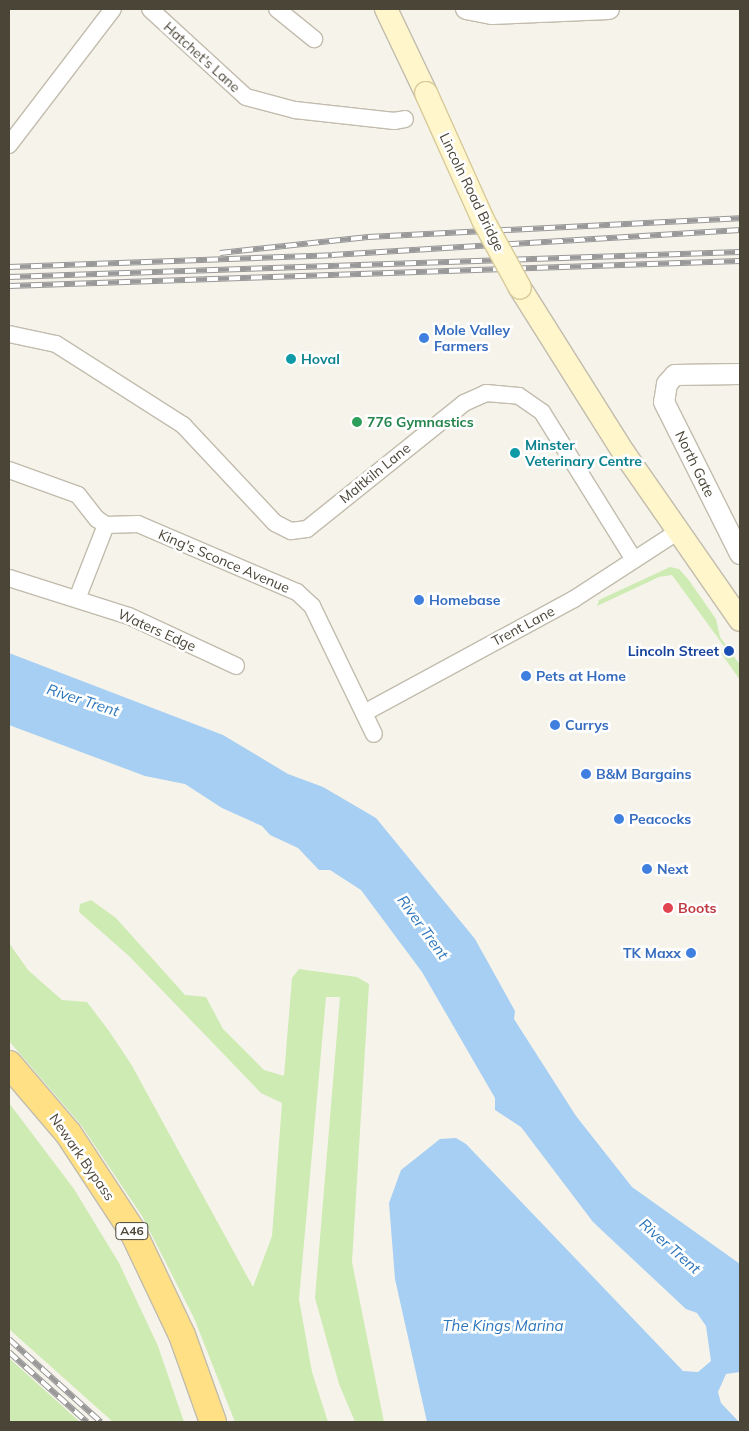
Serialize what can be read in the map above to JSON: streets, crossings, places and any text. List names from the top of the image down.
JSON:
{
  "streets": {
    "highway": ["Newark Bypass", "A46"],
    "main road": ["Lincoln Road Bridge"],
    "street": [
      "Hatchet's Lane",
      "North Gate",
      "Maltkiln Lane",
      "King's Sconce Avenue",
      "Trent Lane",
      "Waters Edge"
    ]
  },
  "crossings": [
    ["Lincoln Road Bridge", "Trent Lane"],
    ["Maltkiln Lane", "Trent Lane"],
    ["King's Sconce Avenue", "Trent Lane"]
  ],
  "water": ["River Trent", "The Kings Marina"],
  "places": [
    "Mole Valley Farmers",
    "Hoval",
    "776 Gymnastics",
    "Minster Veterinary Centre",
    "Homebase",
    "Lincoln Street",
    "Pets at Home",
    "Currys",
    "B&M Bargains",
    "Peacocks",
    "Next",
    "Boots",
    "TK Maxx"
  ]
}
